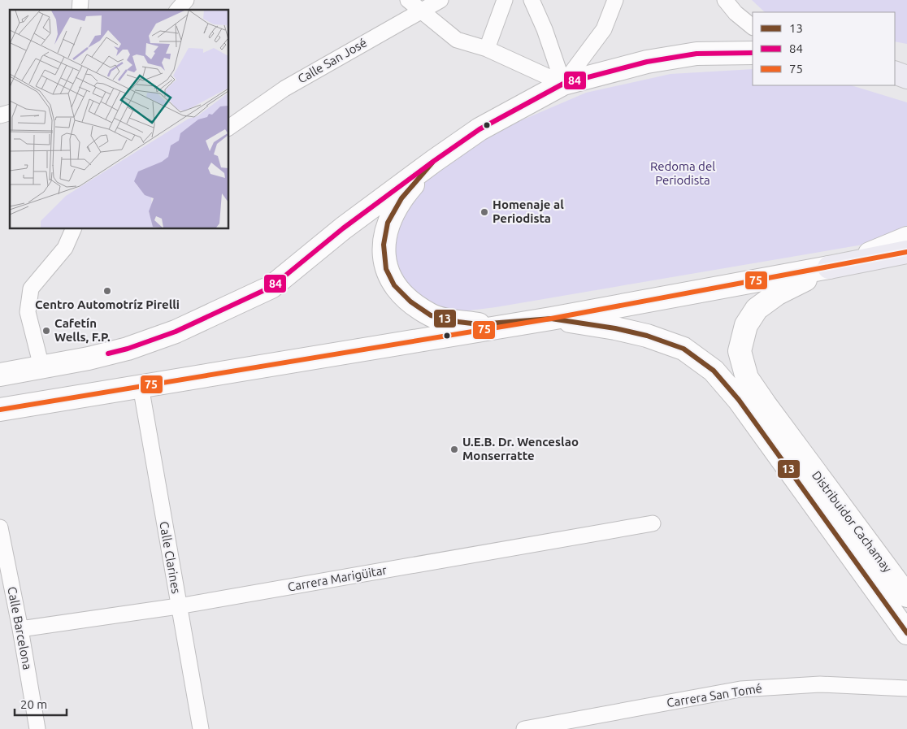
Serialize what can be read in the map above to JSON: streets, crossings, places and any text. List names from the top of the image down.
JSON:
{
  "streets": {
    "main road": ["Distribuidor Cachamay"],
    "street": [
      "Calle San José",
      "Calle Clarines",
      "Carrera Marigüitar",
      "Calle Barcelona",
      "Carrera San Tomé"
    ]
  },
  "crossings": [
    ["Calle Clarines", "Carrera Marigüitar"],
    ["Carrera Marigüitar", "Calle Barcelona"]
  ],
  "parks": ["Redoma del Periodista"],
  "places": [
    "Homenaje al Periodista",
    "Centro Automotríz Pirelli",
    "Cafetín Wells, F.P.",
    "U.E.B. Dr. Wenceslao Monserratte"
  ],
  "lines": ["transit line 84", "transit line 13", "transit line 75"],
  "legend": ["13", "84", "75"],
  "scale_bar": "20 m"
}
